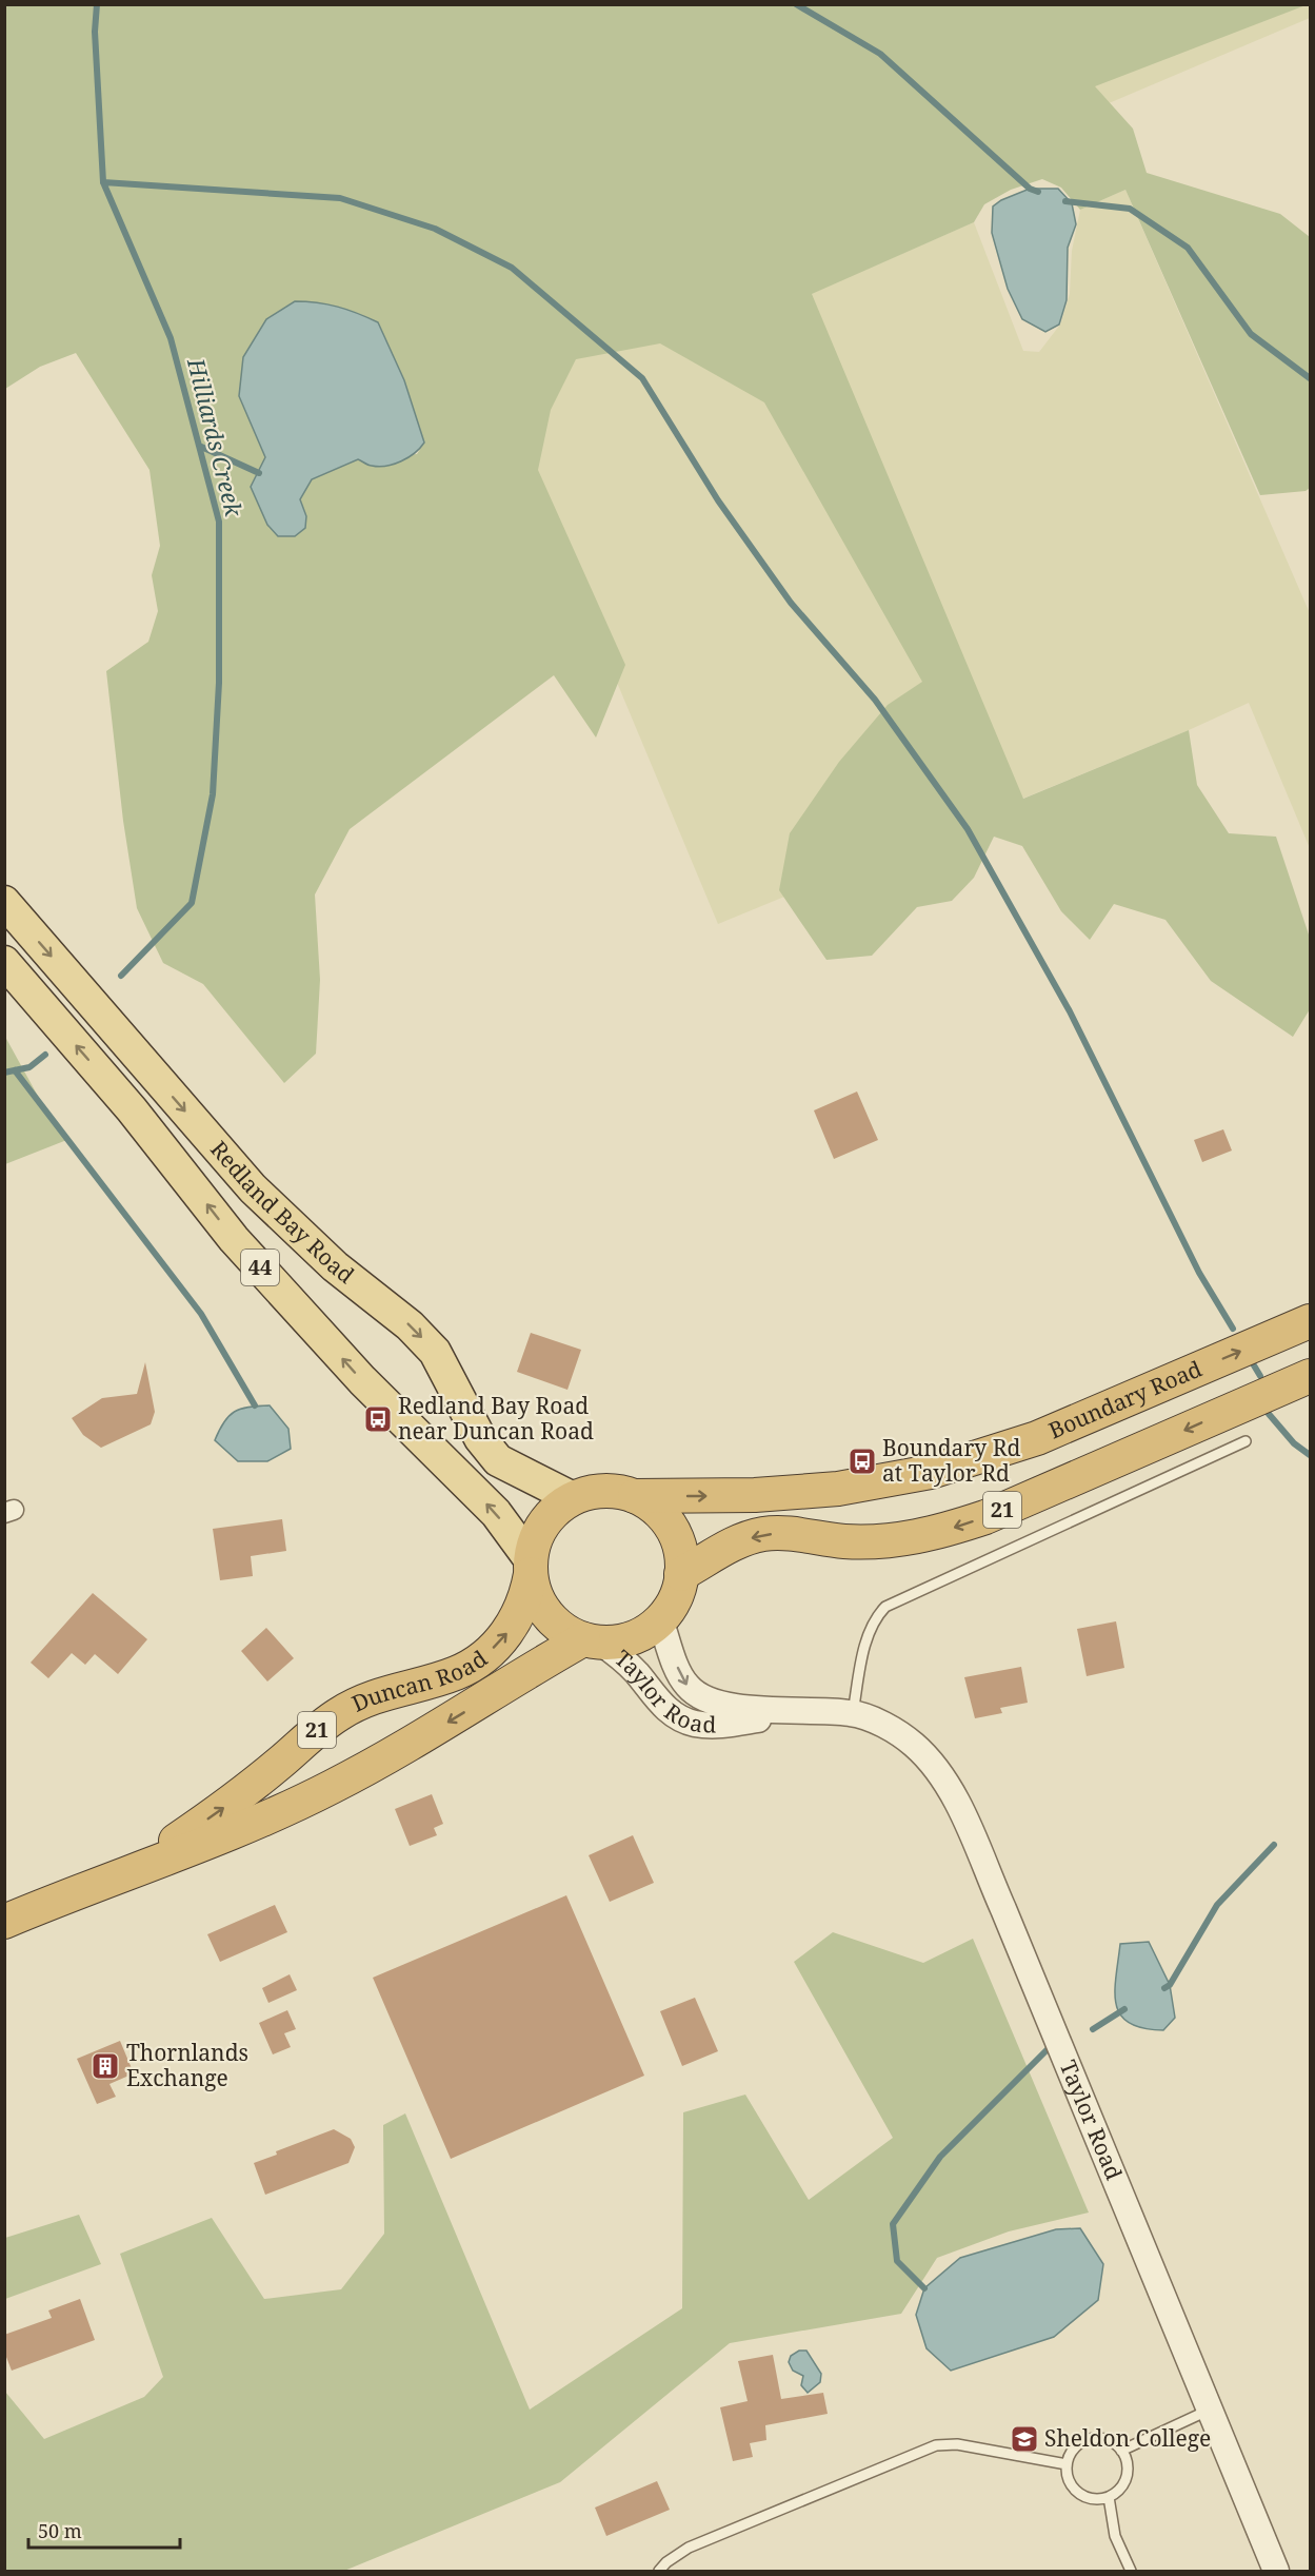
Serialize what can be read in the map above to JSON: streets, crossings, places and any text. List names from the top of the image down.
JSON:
{
  "streets": {
    "highway": ["Boundary Road", "21", "Duncan Road"],
    "main road": ["Redland Bay Road", "44"],
    "street": ["Taylor Road"]
  },
  "crossings": [
    ["Redland Bay Road", "Boundary Road"],
    ["Redland Bay Road", "21"],
    ["Redland Bay Road", "Duncan Road"],
    ["Redland Bay Road", "Taylor Road"],
    ["Boundary Road", "21"],
    ["Boundary Road", "Duncan Road"],
    ["Boundary Road", "Taylor Road"],
    ["21", "Duncan Road"],
    ["21", "Taylor Road"],
    ["Duncan Road", "Taylor Road"]
  ],
  "water": ["Hilliards Creek"],
  "places": {
    "bus stop": ["Redland Bay Road near Duncan Road", "Boundary Rd at Taylor Rd"],
    "building": ["Thornlands Exchange"],
    "school or university": ["Sheldon College"]
  },
  "scale_bar": "50 m"
}
